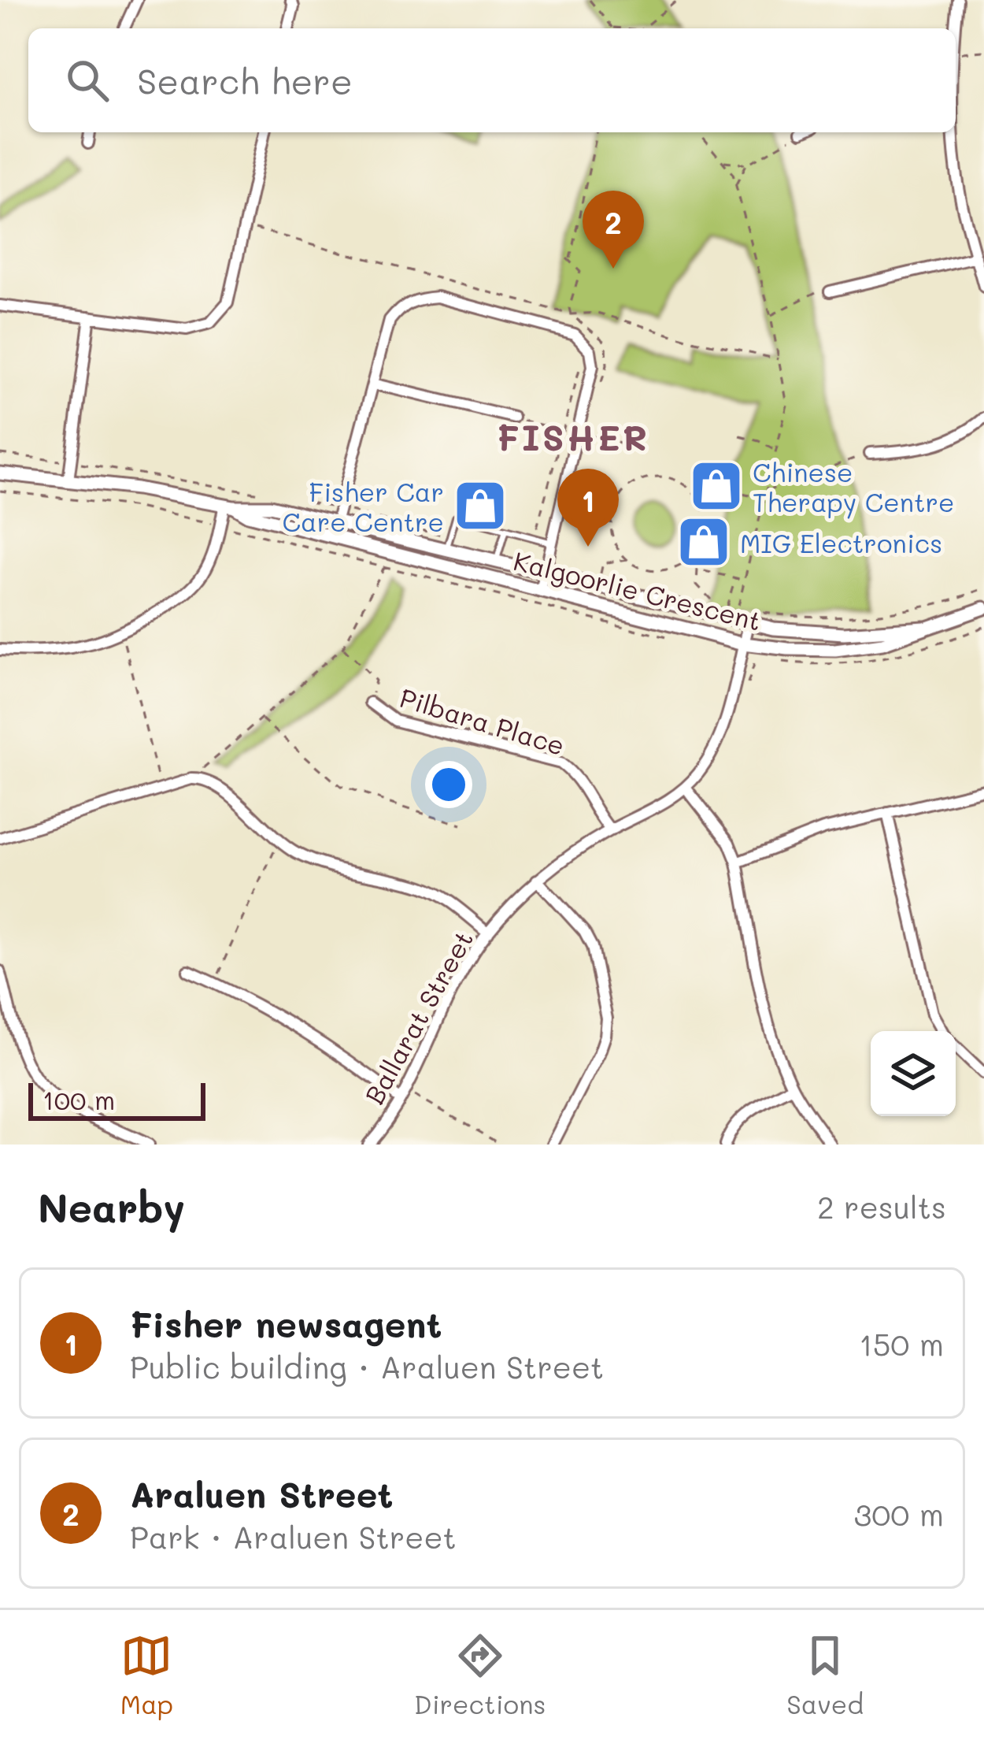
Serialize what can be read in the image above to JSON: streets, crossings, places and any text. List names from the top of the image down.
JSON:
{
  "streets": {
    "street": ["Kalgoorlie Crescent", "Pilbara Place", "Ballarat Street"]
  },
  "crossings": [
    ["Kalgoorlie Crescent", "Ballarat Street"],
    ["Pilbara Place", "Ballarat Street"]
  ],
  "districts": ["FISHER"],
  "places": {
    "shop": ["Chinese Therapy Centre", "Fisher Car Care Centre", "MIG Electronics"]
  },
  "scale_bar": "100 m",
  "page": {
    "search": "Search here",
    "pins": ["2", "1"],
    "scale": "100 m",
    "heading": ["Nearby", "2 results"],
    "list": [
      {
        "mark": "1",
        "name": "Fisher newsagent",
        "note": "Public building · Araluen Street",
        "value": "150 m"
      },
      {
        "mark": "2",
        "name": "Araluen Street",
        "note": "Park · Araluen Street",
        "value": "300 m"
      }
    ],
    "nav": ["Map", "Directions", "Saved"]
  }
}
